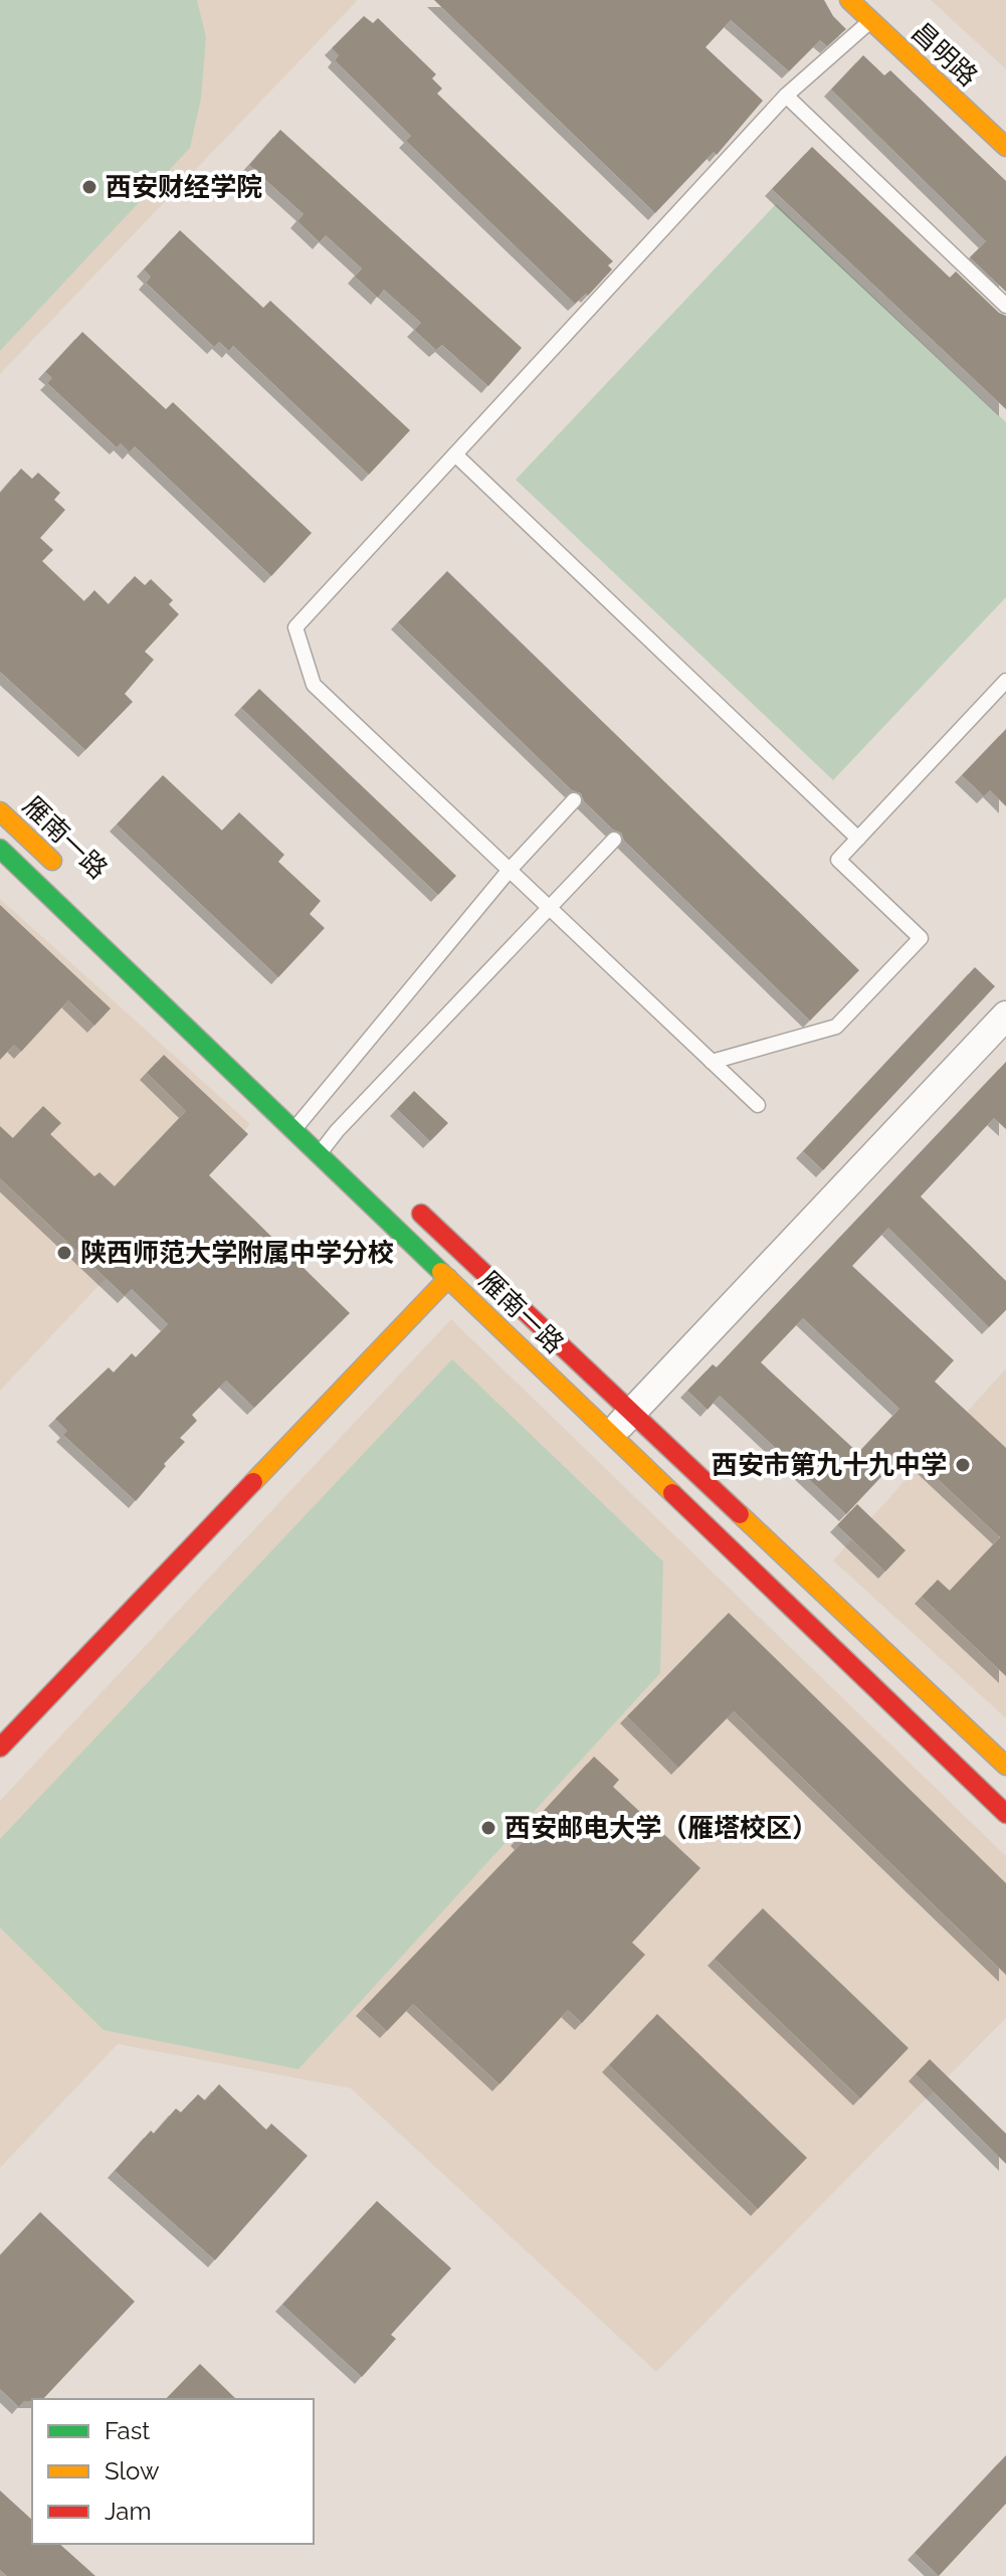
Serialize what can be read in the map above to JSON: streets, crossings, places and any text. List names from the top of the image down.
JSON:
{
  "streets": {
    "main road": ["昌明路", "雁南一路"]
  },
  "places": [
    "西安财经学院",
    "陕西师范大学附属中学分校",
    "西安市第九十九中学",
    "西安邮电大学（雁塔校区）"
  ],
  "legend": ["Fast", "Slow", "Jam"]
}
